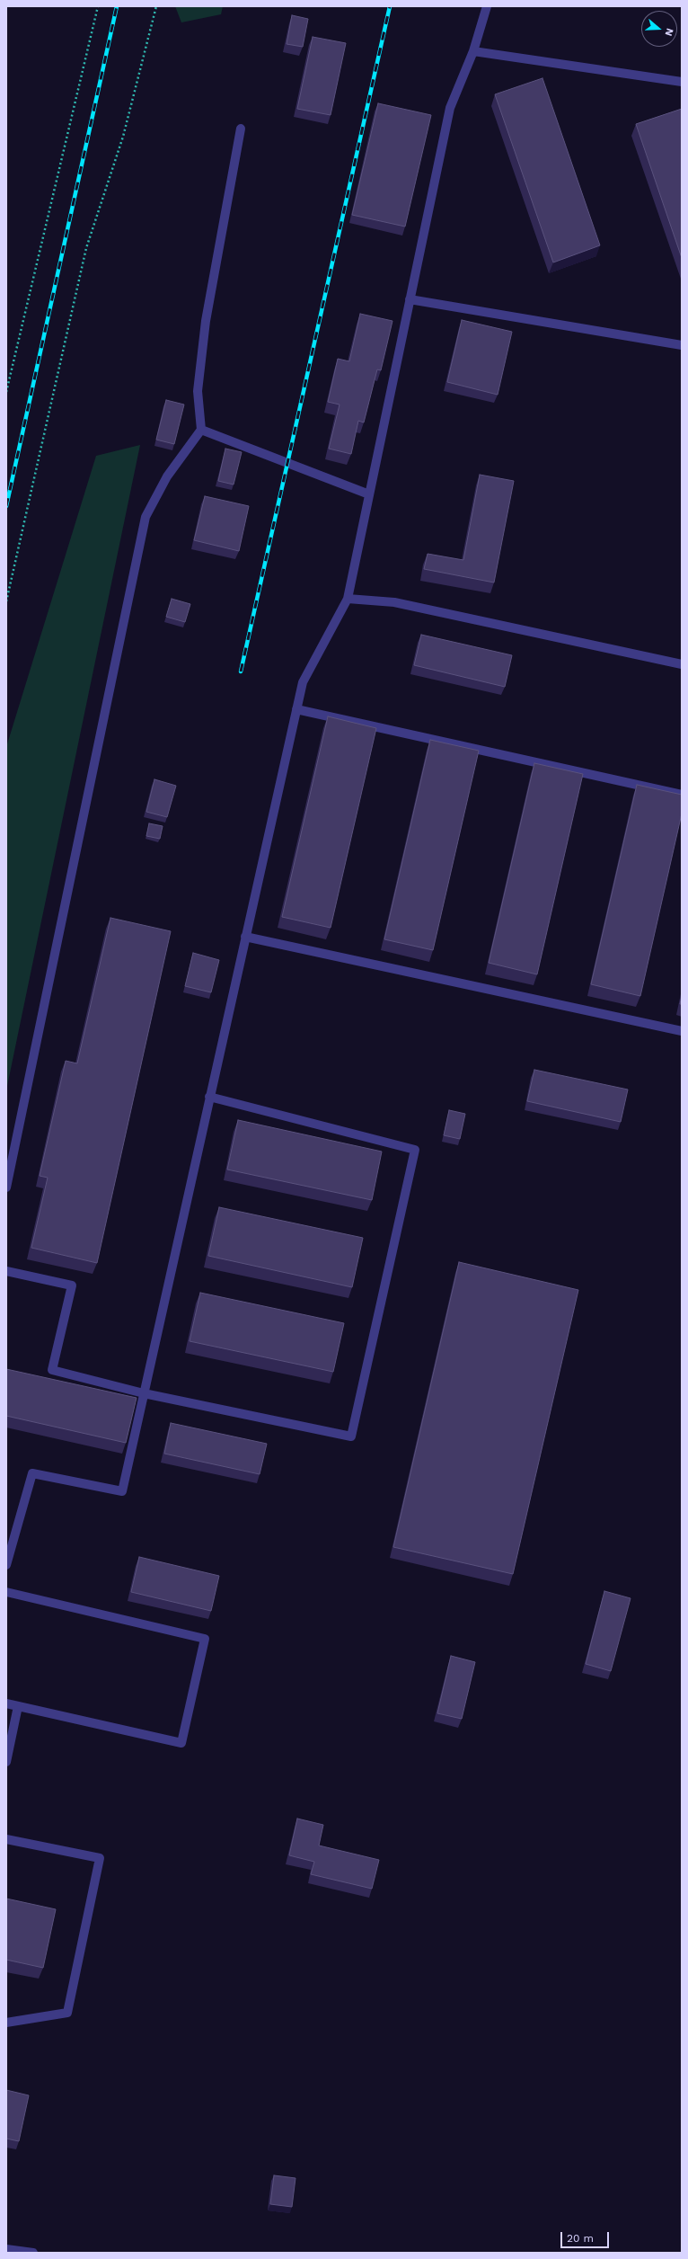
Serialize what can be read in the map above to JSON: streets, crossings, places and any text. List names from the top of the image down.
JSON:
{
  "scale_bar": "20 m",
  "north": "right"
}
